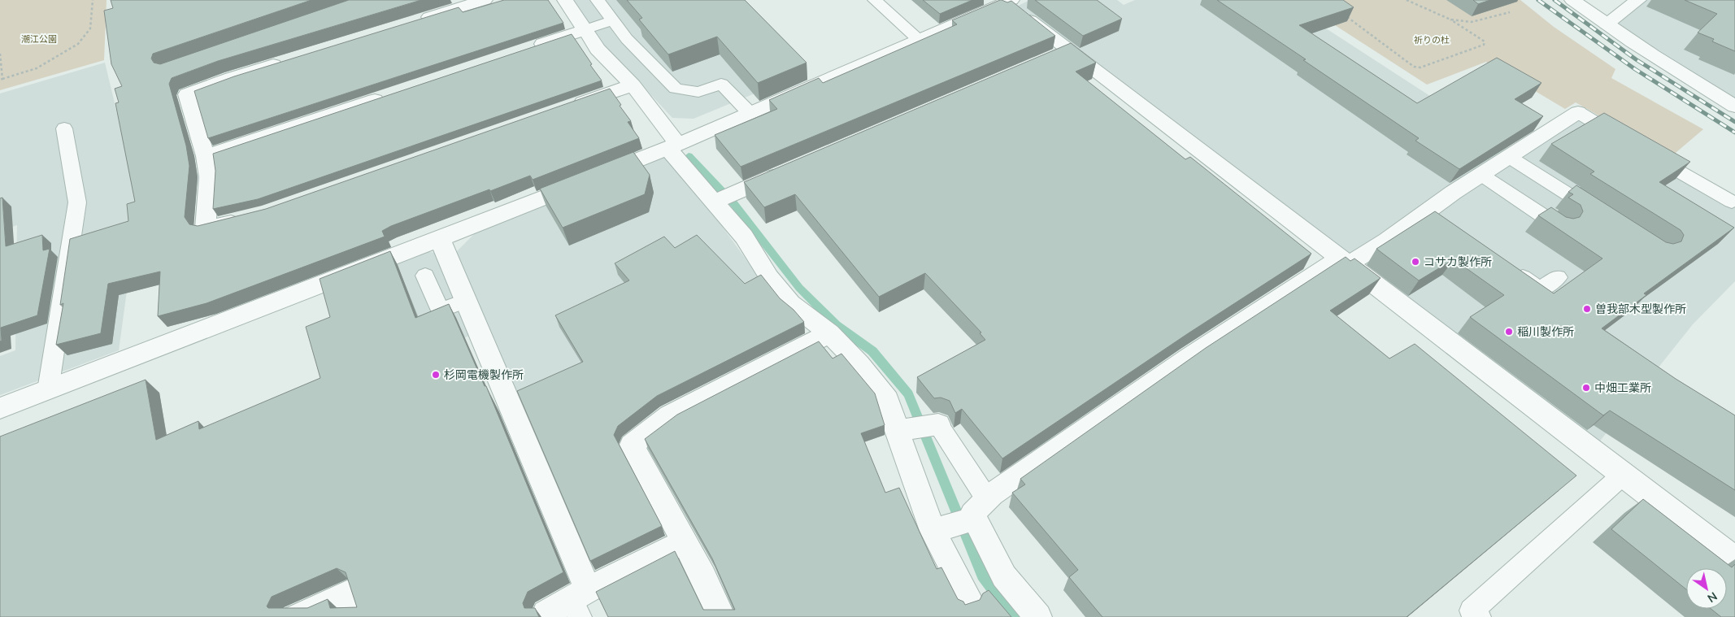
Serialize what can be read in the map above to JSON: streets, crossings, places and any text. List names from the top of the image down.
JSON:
{
  "parks": ["潮江公園", "祈りの杜"],
  "places": [
    "コサカ製作所",
    "曽我部木型製作所",
    "稲川製作所",
    "杉岡電機製作所",
    "中畑工業所"
  ],
  "north": "bottom right"
}
